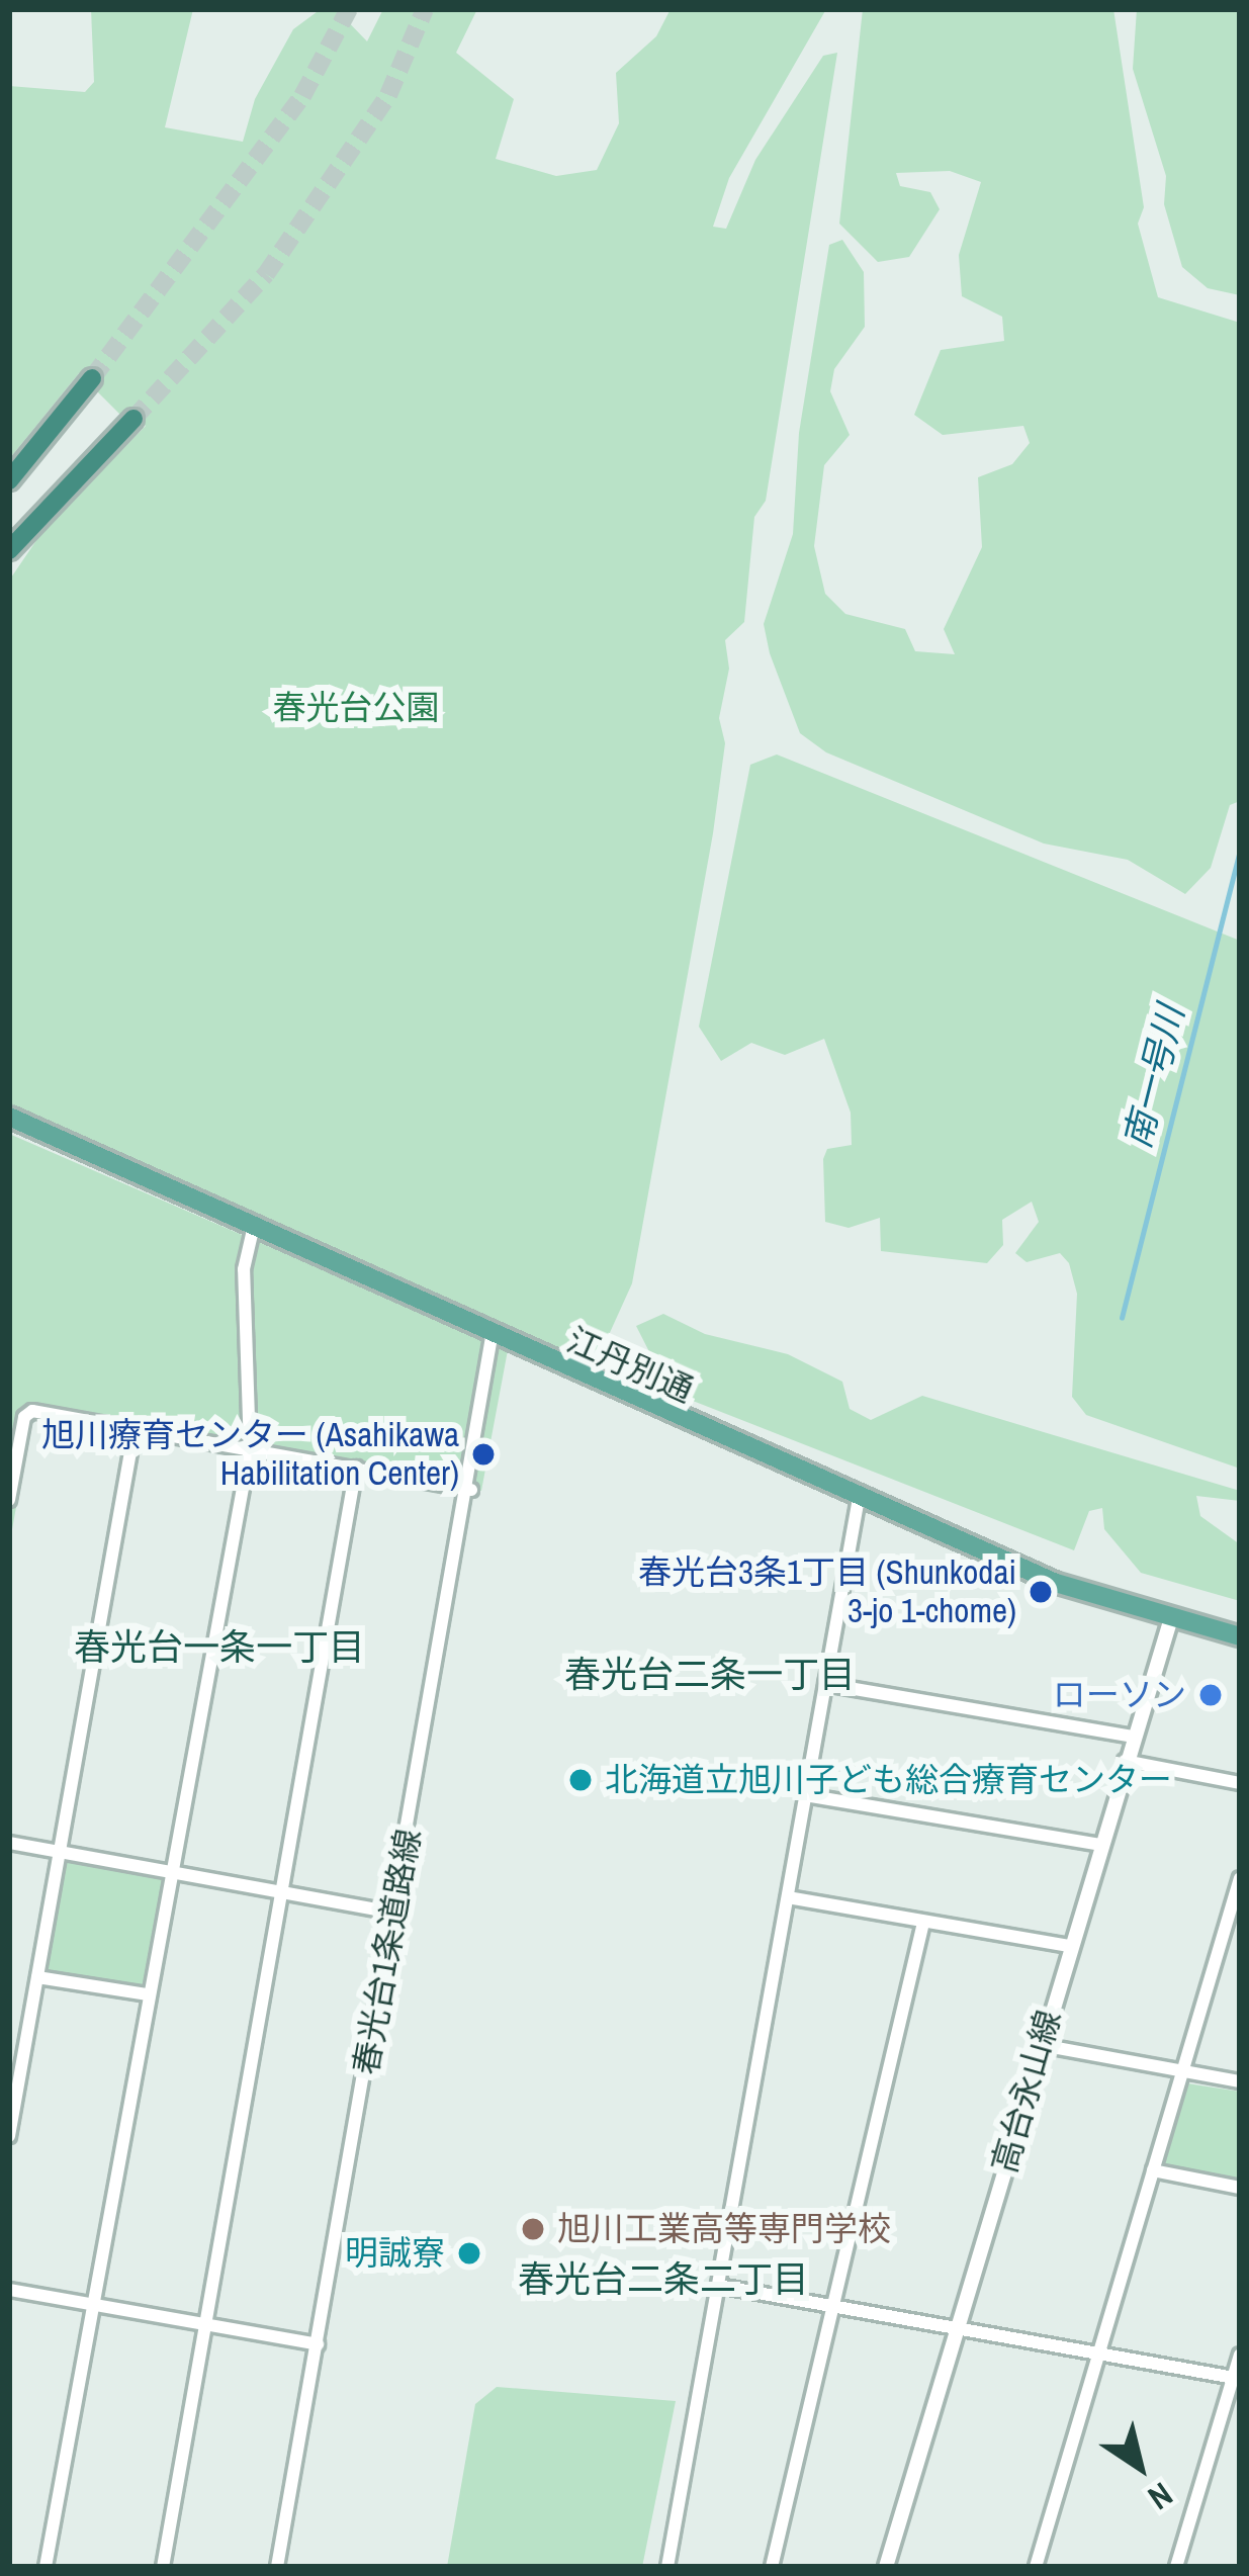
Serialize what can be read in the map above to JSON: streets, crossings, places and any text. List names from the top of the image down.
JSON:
{
  "streets": {
    "main road": ["江丹別通"],
    "street": ["春光台1条道路線", "高台永山線"]
  },
  "crossings": [
    ["江丹別通", "春光台1条道路線"],
    ["江丹別通", "高台永山線"]
  ],
  "districts": ["春光台一条一丁目", "春光台二条一丁目", "春光台二条二丁目"],
  "water": ["南一号川"],
  "parks": ["春光台公園"],
  "places": [
    "旭川療育センター (Asahikawa Habilitation Center)",
    "春光台3条1丁目 (Shunkodai 3-jo 1-chome)",
    "ローソン",
    "北海道立旭川子ども総合療育センター",
    "旭川工業高等専門学校",
    "明誠寮"
  ],
  "north": "bottom right"
}
